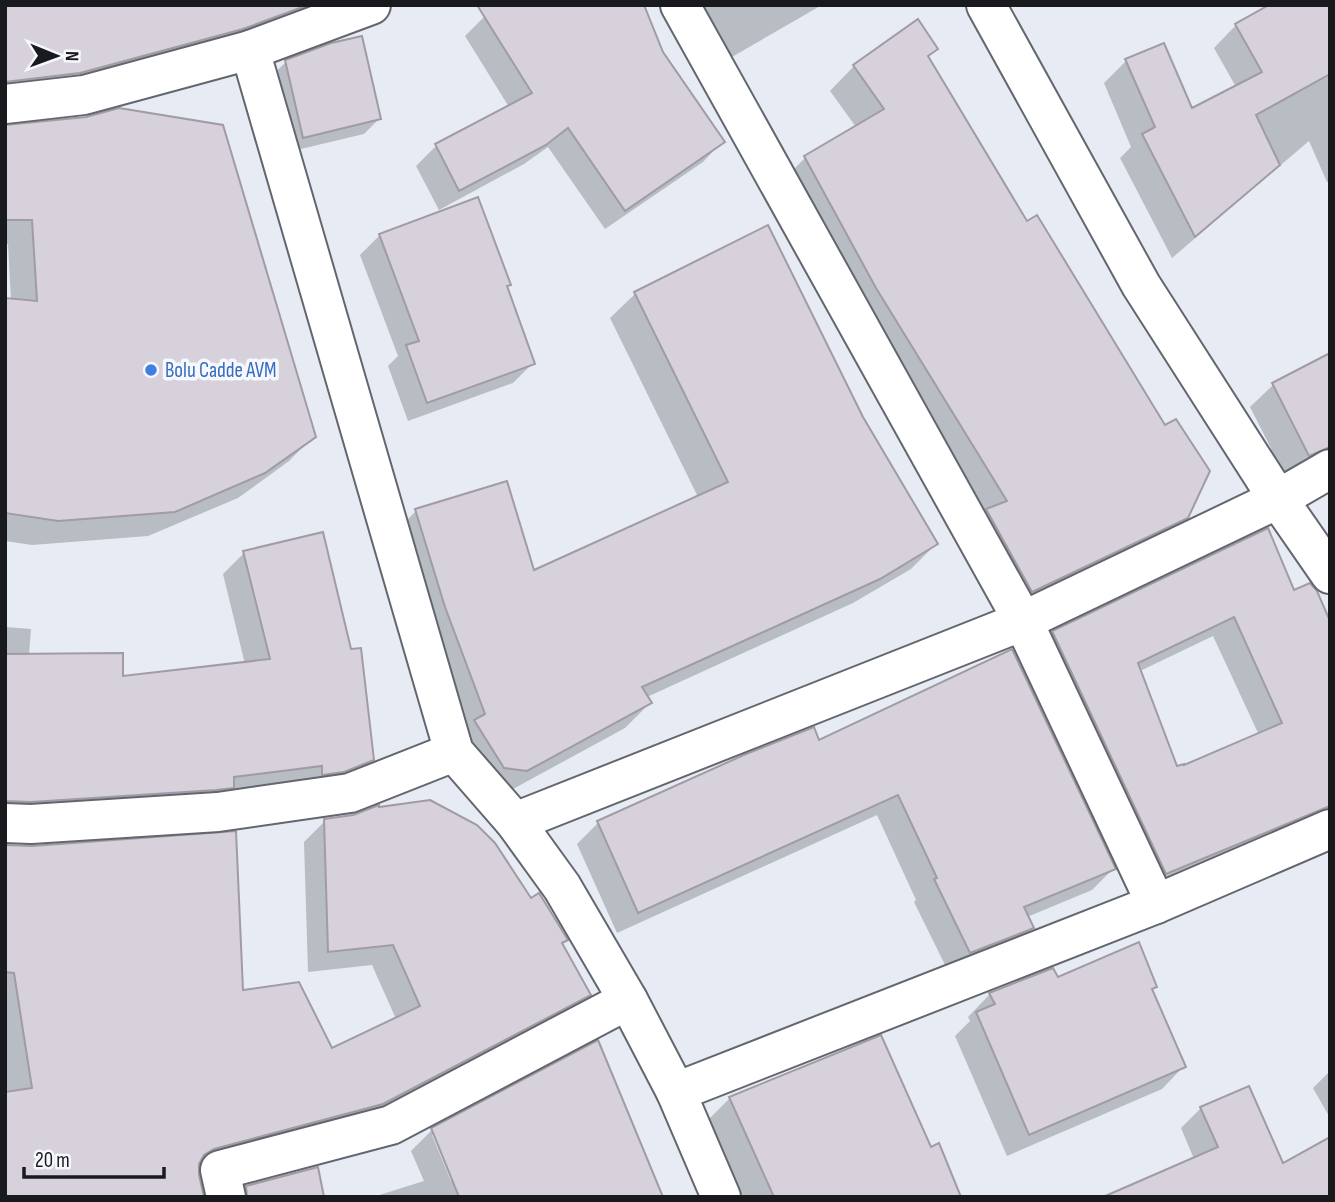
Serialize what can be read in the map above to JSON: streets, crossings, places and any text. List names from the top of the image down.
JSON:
{
  "places": ["Bolu Cadde AVM"],
  "scale_bar": "20 m",
  "north": "right"
}
